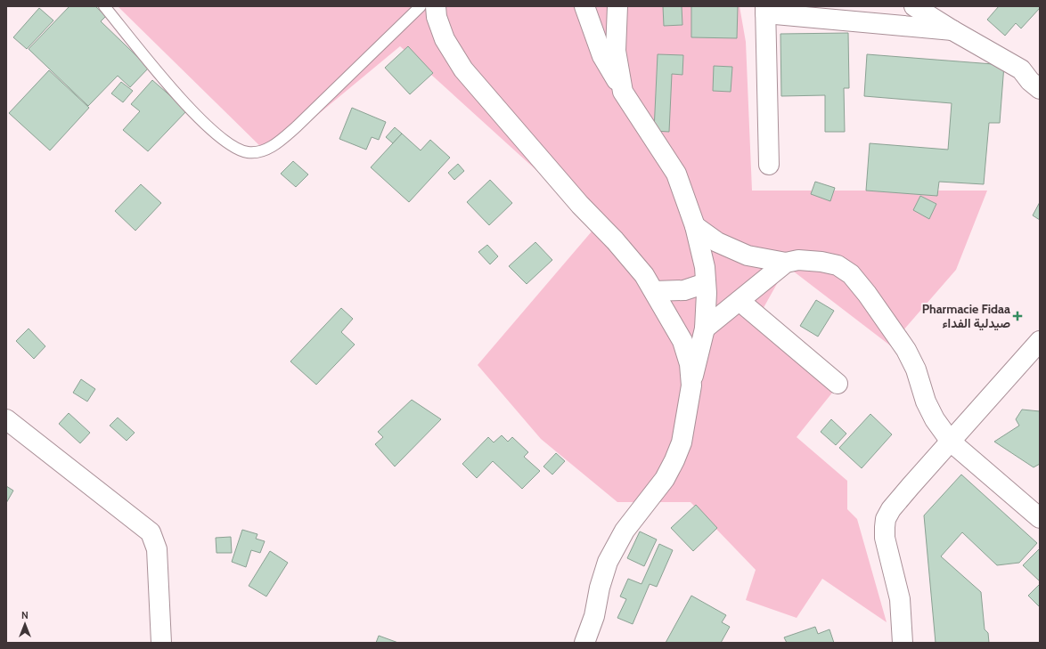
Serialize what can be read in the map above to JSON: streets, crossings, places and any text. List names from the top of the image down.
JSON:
{
  "places": {
    "health": ["Pharmacie Fidaa صيدلية الفداء"]
  },
  "north": "top"
}
